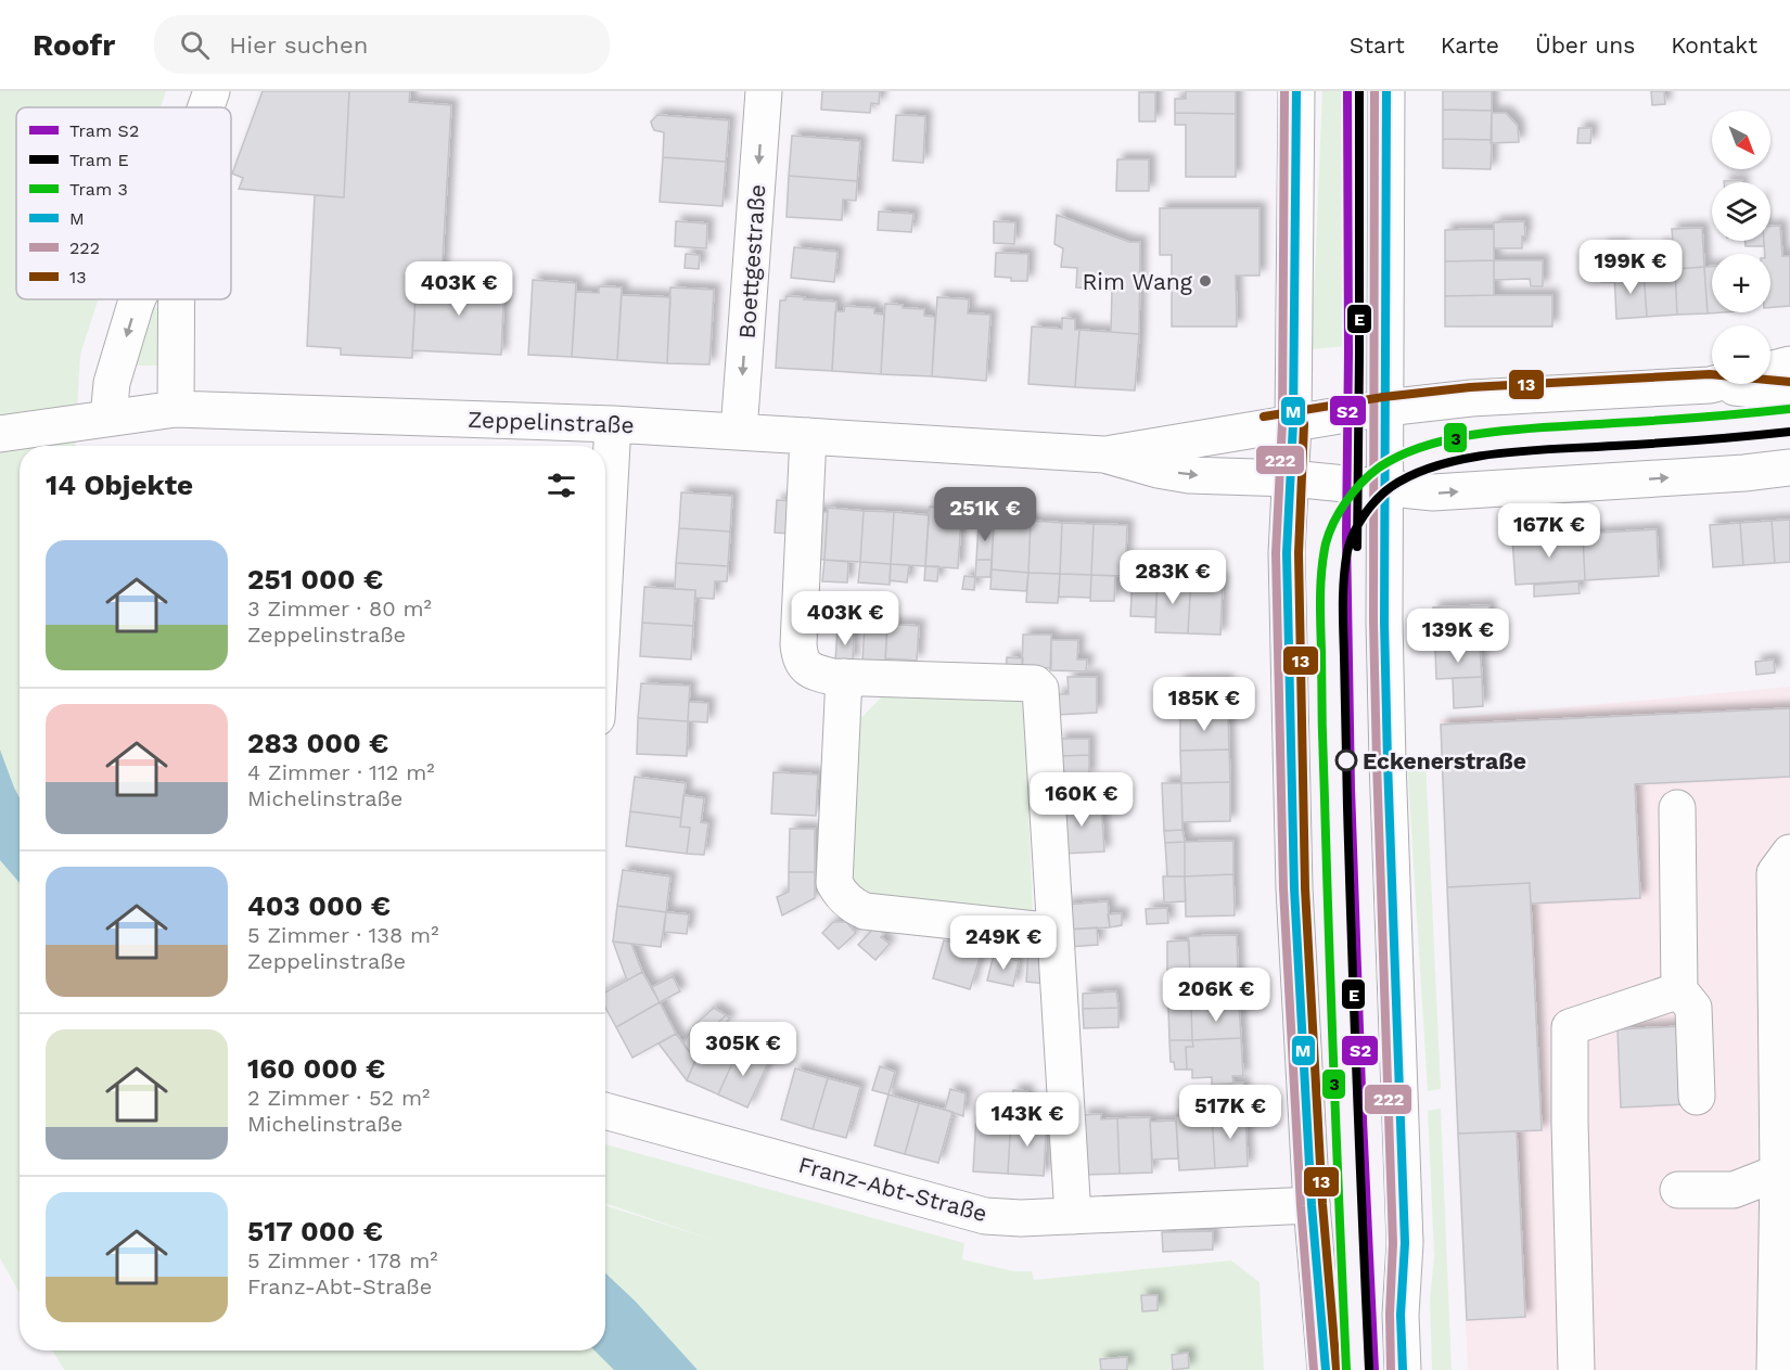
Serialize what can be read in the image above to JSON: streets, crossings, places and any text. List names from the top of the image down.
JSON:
{
  "streets": {
    "street": ["Boettgestraße", "Zeppelinstraße", "Franz-Abt-Straße"]
  },
  "crossings": [
    ["Boettgestraße", "Zeppelinstraße"]
  ],
  "one_way": ["Boettgestraße"],
  "places": ["Rim Wang", "Eckenerstraße"],
  "lines": [
    "tram line S2",
    "tram line E",
    "transit line M",
    "transit line 222",
    "transit line 13",
    "tram line 3"
  ],
  "legend": [
    "Tram S2",
    "Tram E",
    "Tram 3",
    "M",
    "222",
    "13"
  ],
  "north": "bottom right",
  "page": {
    "header": "Roofr",
    "search": "Hier suchen",
    "nav": [
      "Start",
      "Karte",
      "Über uns",
      "Kontakt"
    ],
    "map_buttons": ["+", "−"],
    "price": [
      "199K €",
      "403K €",
      "251K €",
      "167K €",
      "283K €",
      "403K €",
      "139K €",
      "185K €",
      "160K €",
      "249K €",
      "206K €",
      "305K €",
      "517K €",
      "143K €"
    ],
    "heading": "14 Objekte",
    "list": [
      {
        "name": "251 000 €",
        "note": "3 Zimmer · 80 m² · Zeppelinstraße"
      },
      {
        "name": "283 000 €",
        "note": "4 Zimmer · 112 m² · Michelinstraße"
      },
      {
        "name": "403 000 €",
        "note": "5 Zimmer · 138 m² · Zeppelinstraße"
      },
      {
        "name": "160 000 €",
        "note": "2 Zimmer · 52 m² · Michelinstraße"
      },
      {
        "name": "517 000 €",
        "note": "5 Zimmer · 178 m² · Franz-Abt-Straße"
      }
    ]
  }
}
